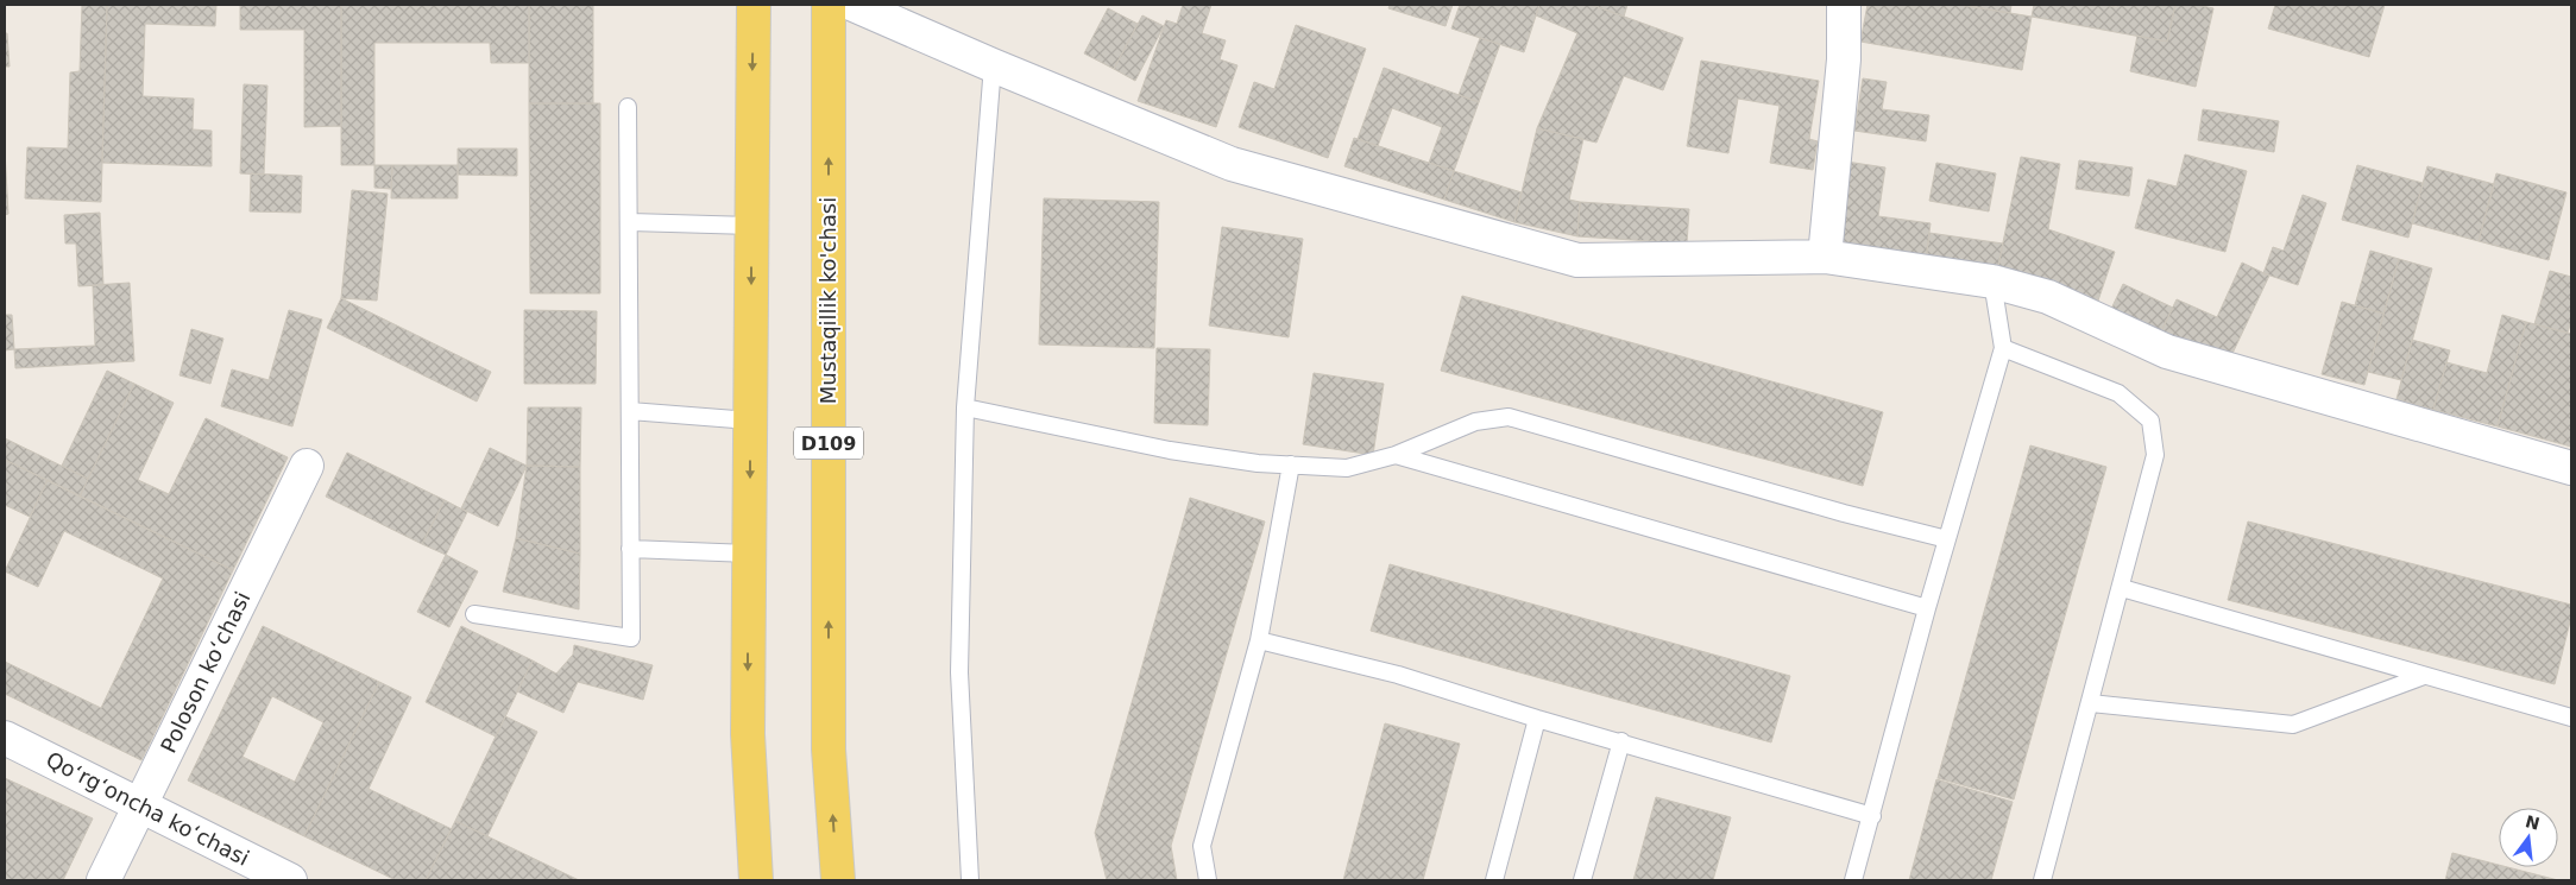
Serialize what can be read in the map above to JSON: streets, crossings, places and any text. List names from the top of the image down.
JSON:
{
  "streets": {
    "main road": ["Mustaqillik ko'chasi", "D109"],
    "street": ["Poloson koʻchasi", "Qoʻrgʻoncha koʻchasi"]
  },
  "crossings": [
    ["Poloson koʻchasi", "Qoʻrgʻoncha koʻchasi"]
  ],
  "north": "top"
}
